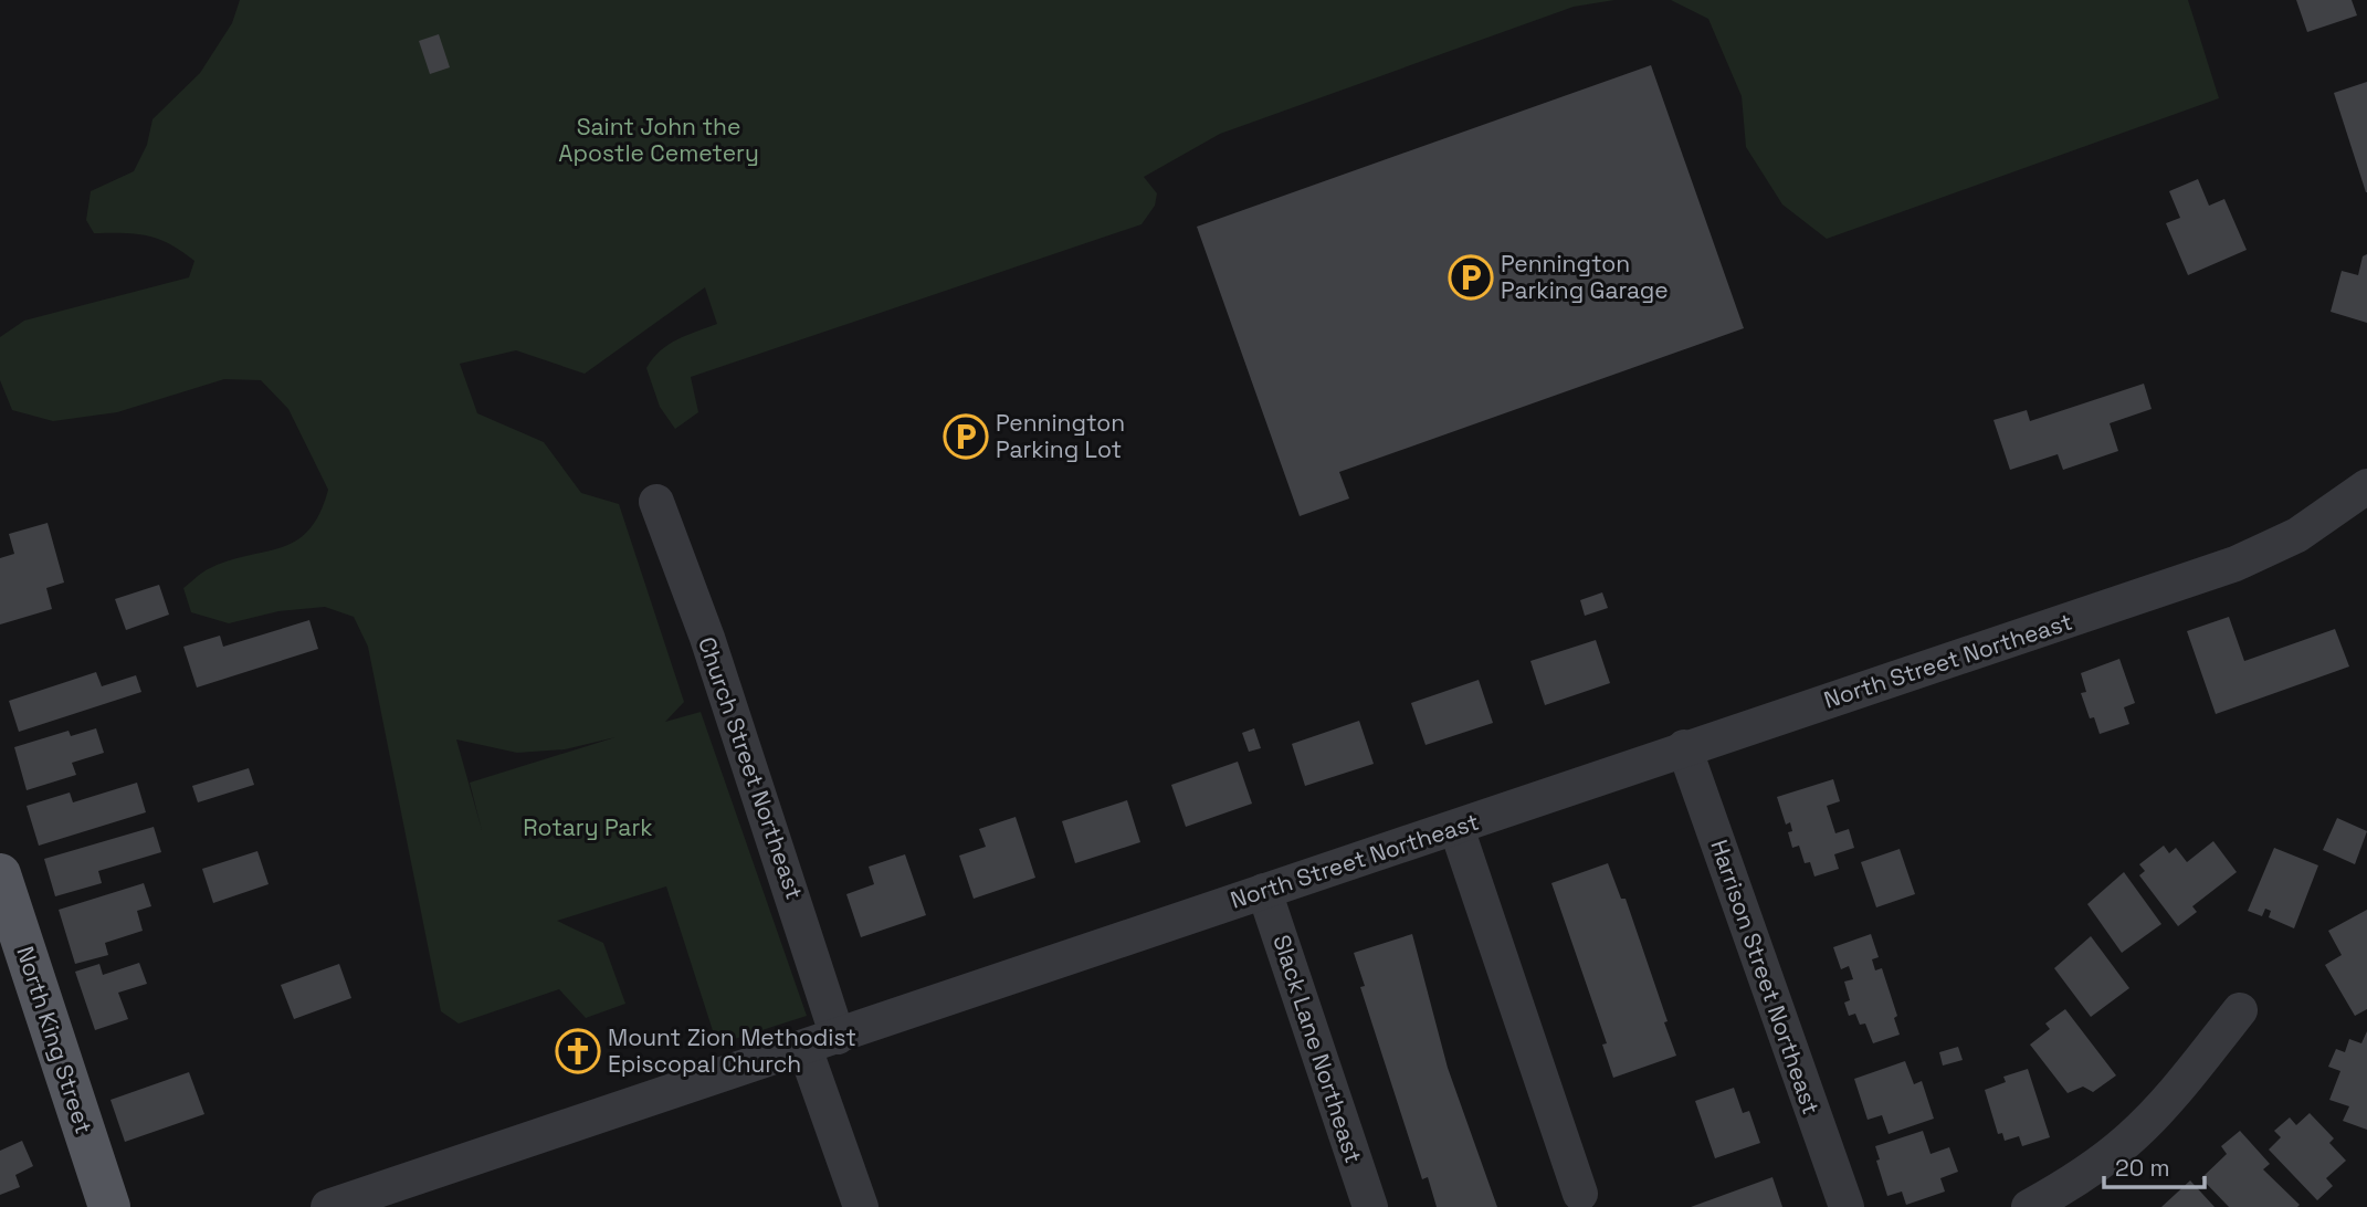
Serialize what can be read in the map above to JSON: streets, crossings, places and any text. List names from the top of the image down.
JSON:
{
  "streets": {
    "main road": ["North King Street"],
    "street": [
      "North Street Northeast",
      "Church Street Northeast",
      "Harrison Street Northeast",
      "Slack Lane Northeast"
    ]
  },
  "crossings": [
    ["North Street Northeast", "Church Street Northeast"],
    ["North Street Northeast", "Harrison Street Northeast"],
    ["North Street Northeast", "Slack Lane Northeast"]
  ],
  "parks": ["Saint John the Apostle Cemetery", "Rotary Park"],
  "places": {
    "parking": ["Pennington Parking Garage", "Pennington Parking Lot"],
    "church": ["Mount Zion Methodist Episcopal Church"]
  },
  "scale_bar": "20 m"
}
